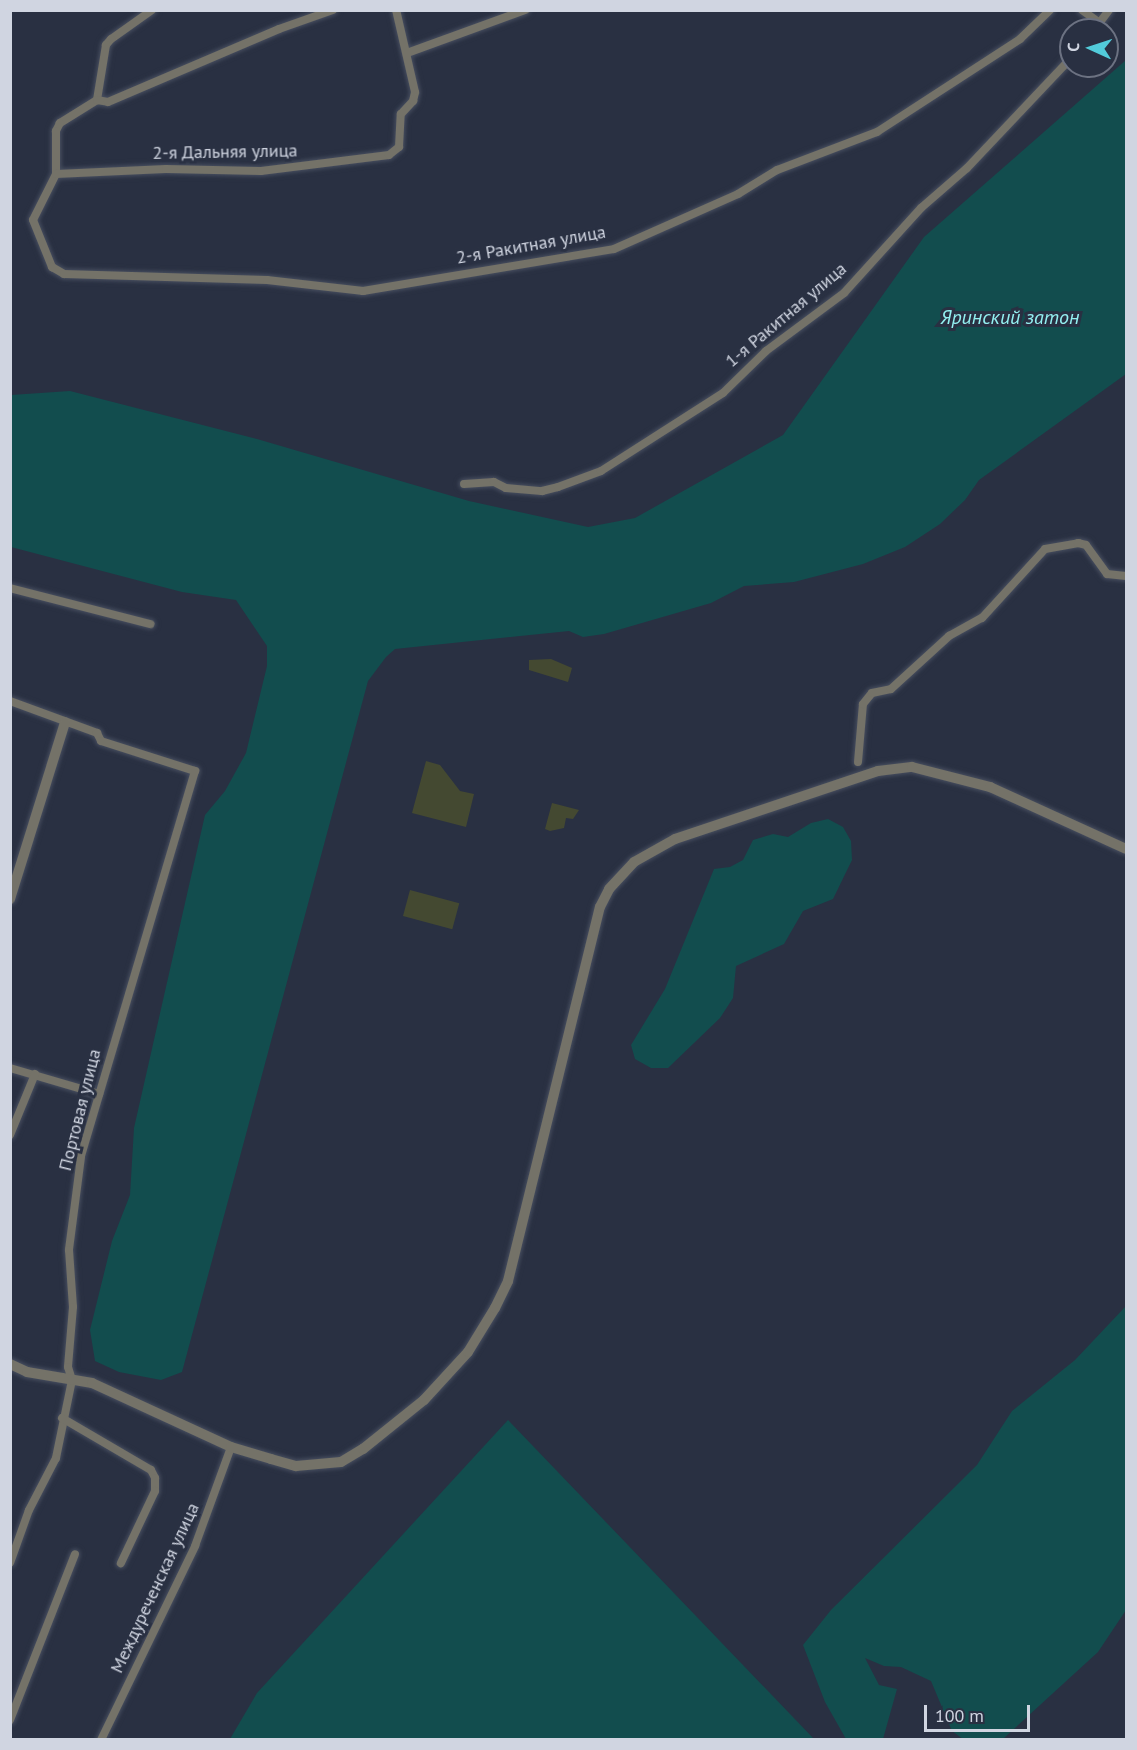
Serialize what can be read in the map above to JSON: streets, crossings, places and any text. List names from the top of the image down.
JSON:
{
  "streets": {
    "street": [
      "2-я Дальняя улица",
      "2-я Ракитная улица",
      "1-я Ракитная улица",
      "Портовая улица",
      "Междуреченская улица"
    ]
  },
  "crossings": [
    ["2-я Дальняя улица", "2-я Ракитная улица"]
  ],
  "water": ["Яринский затон"],
  "scale_bar": "100 m",
  "north": "left"
}
